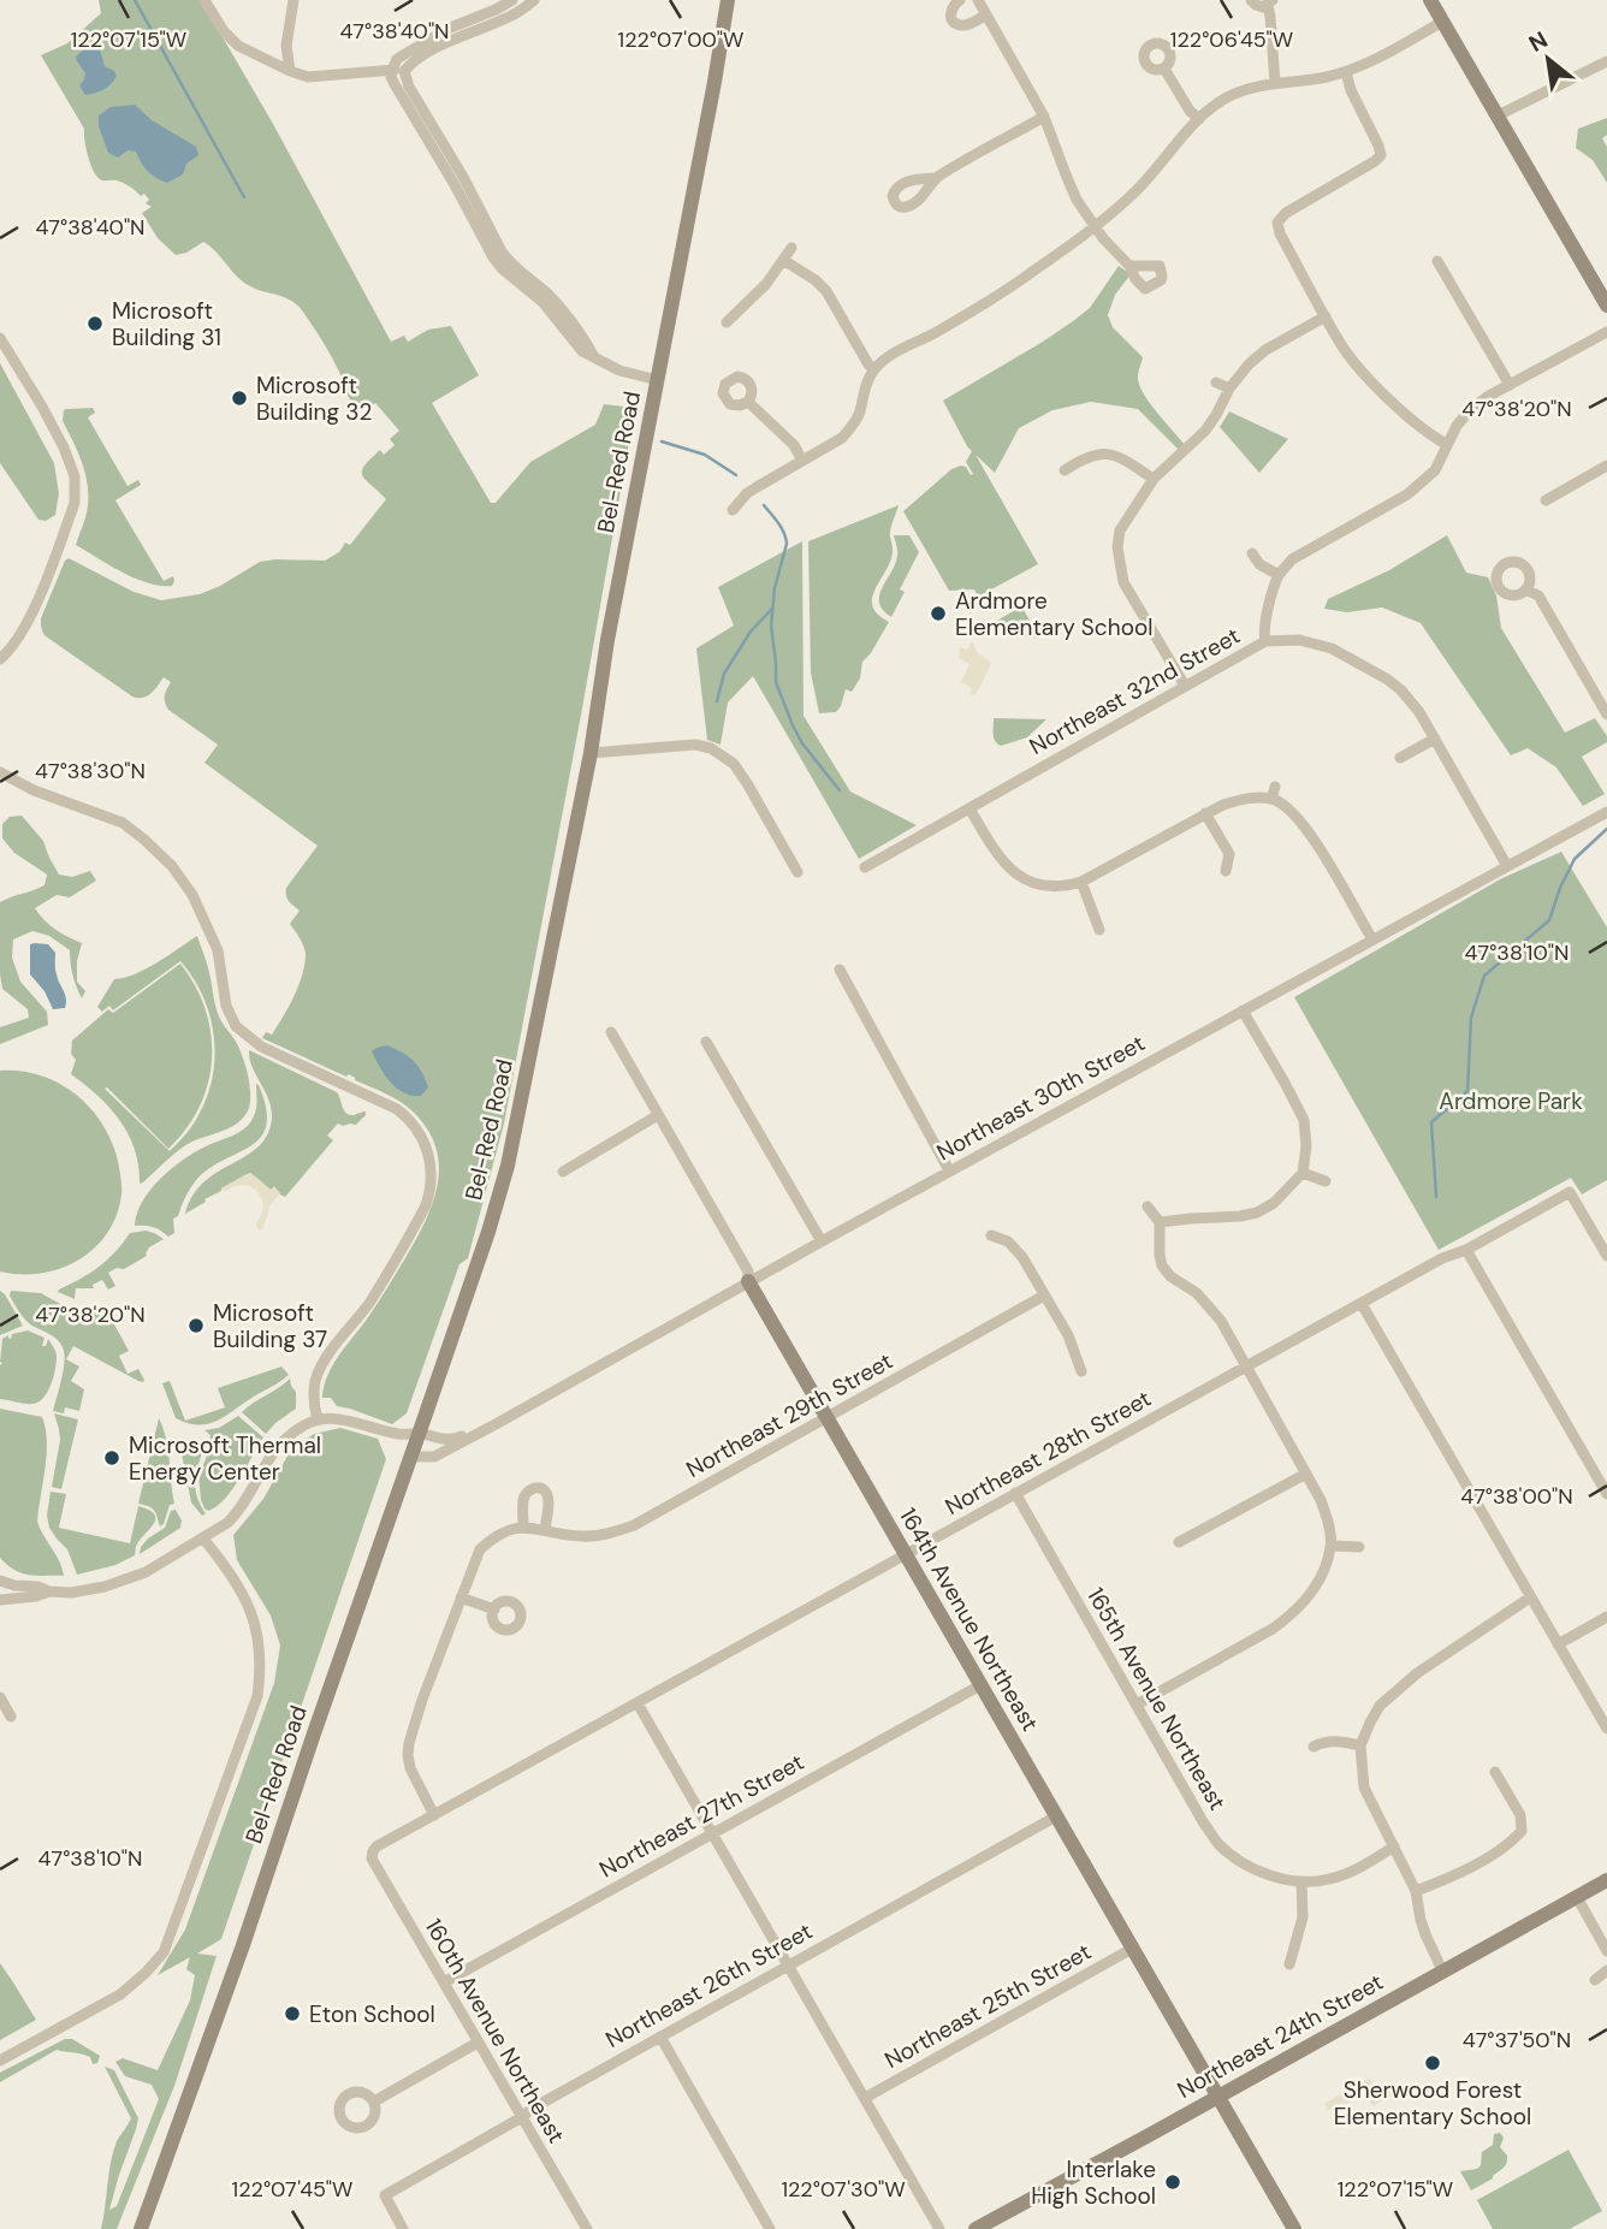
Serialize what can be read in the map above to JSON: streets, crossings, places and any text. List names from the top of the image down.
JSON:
{
  "streets": {
    "main road": ["Bel-Red Road", "164th Avenue Northeast", "Northeast 24th Street"],
    "street": [
      "Northeast 32nd Street",
      "Northeast 30th Street",
      "Northeast 29th Street",
      "Northeast 28th Street",
      "165th Avenue Northeast",
      "Northeast 27th Street",
      "Northeast 26th Street",
      "Northeast 25th Street",
      "160th Avenue Northeast"
    ]
  },
  "crossings": [
    ["Bel-Red Road", "Northeast 30th Street"],
    ["Northeast 30th Street", "164th Avenue Northeast"],
    ["Northeast 29th Street", "164th Avenue Northeast"],
    ["Northeast 28th Street", "164th Avenue Northeast"],
    ["Northeast 28th Street", "165th Avenue Northeast"],
    ["Northeast 28th Street", "160th Avenue Northeast"],
    ["164th Avenue Northeast", "Northeast 27th Street"],
    ["164th Avenue Northeast", "Northeast 26th Street"],
    ["164th Avenue Northeast", "Northeast 25th Street"],
    ["164th Avenue Northeast", "Northeast 24th Street"],
    ["Northeast 27th Street", "160th Avenue Northeast"],
    ["Northeast 26th Street", "160th Avenue Northeast"]
  ],
  "parks": ["Ardmore Park"],
  "places": [
    "Microsoft Building 31",
    "Microsoft Building 32",
    "Ardmore Elementary School",
    "Microsoft Building 37",
    "Microsoft Thermal Energy Center",
    "Eton School",
    "Sherwood Forest Elementary School",
    "Interlake High School"
  ],
  "north": "top left",
  "coordinates": [
    "47°38'40\"N",
    "122°07'15\"W",
    "122°07'00\"W",
    "122°06'45\"W",
    "47°38'20\"N",
    "47°38'30\"N",
    "47°38'10\"N",
    "47°38'00\"N",
    "47°37'50\"N",
    "122°07'45\"W",
    "122°07'30\"W"
  ]
}
